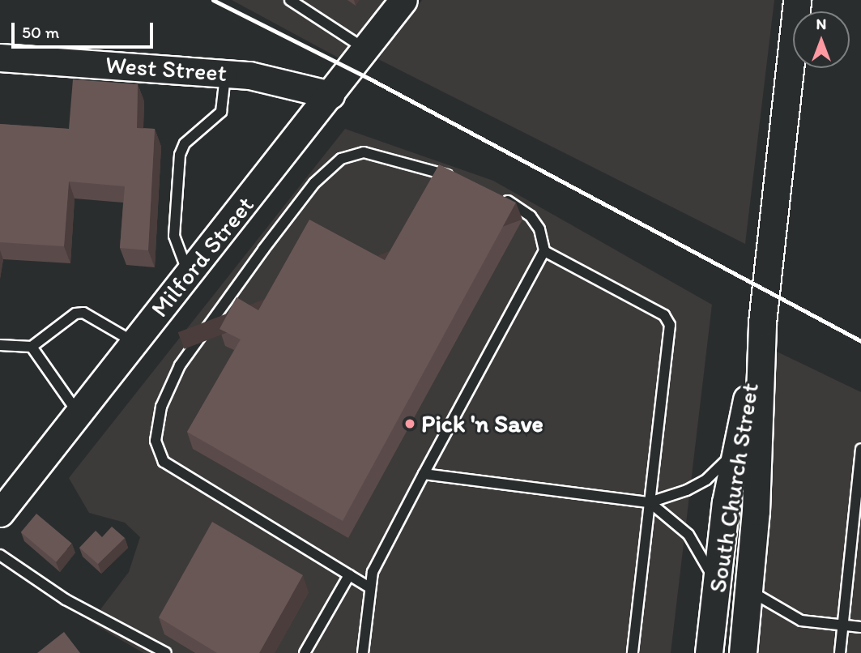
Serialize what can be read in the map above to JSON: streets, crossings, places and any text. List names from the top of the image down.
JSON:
{
  "streets": {
    "main road": ["West Street", "Milford Street", "South Church Street"]
  },
  "crossings": [
    ["West Street", "Milford Street"]
  ],
  "places": ["Pick 'n Save"],
  "scale_bar": "50 m",
  "north": "top"
}
